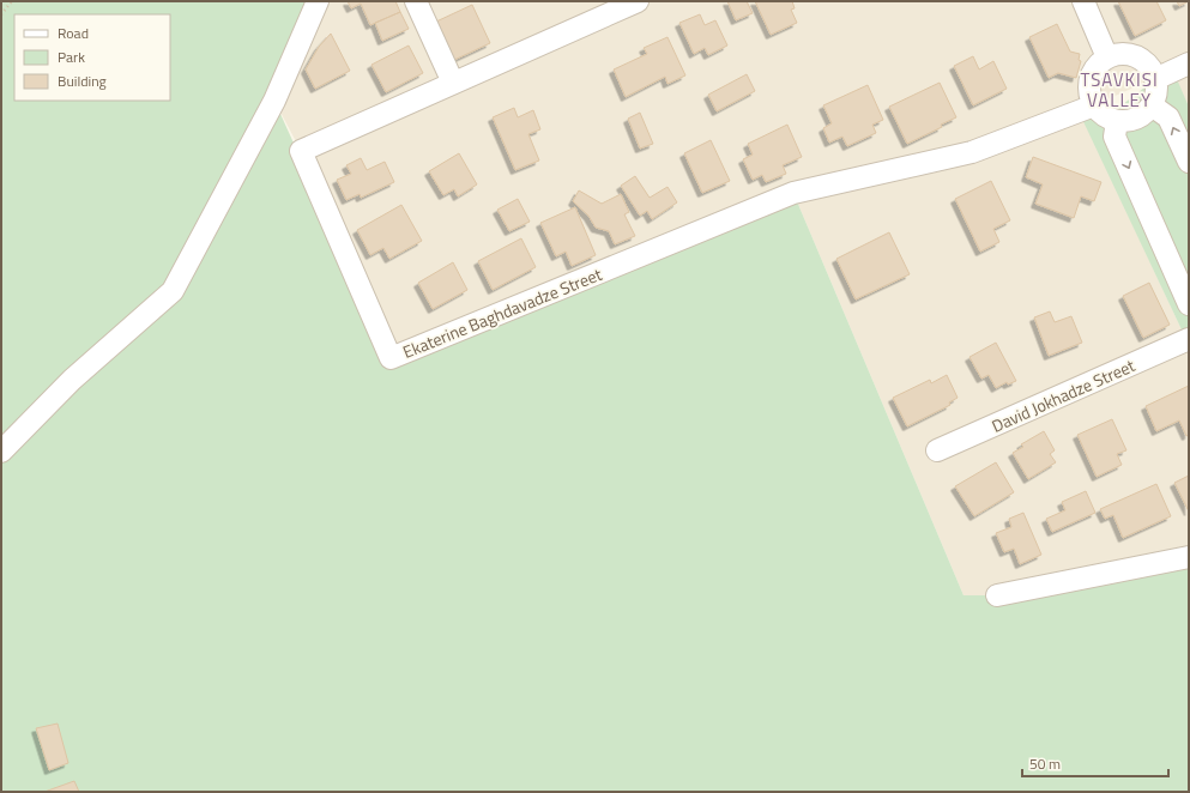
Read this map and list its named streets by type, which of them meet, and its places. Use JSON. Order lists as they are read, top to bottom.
{
  "streets": {
    "street": ["Ekaterine Baghdavadze Street", "David Jokhadze Street"]
  },
  "districts": ["TSAVKISI VALLEY"],
  "legend": ["Road", "Park", "Building"],
  "scale_bar": "50 m"
}
